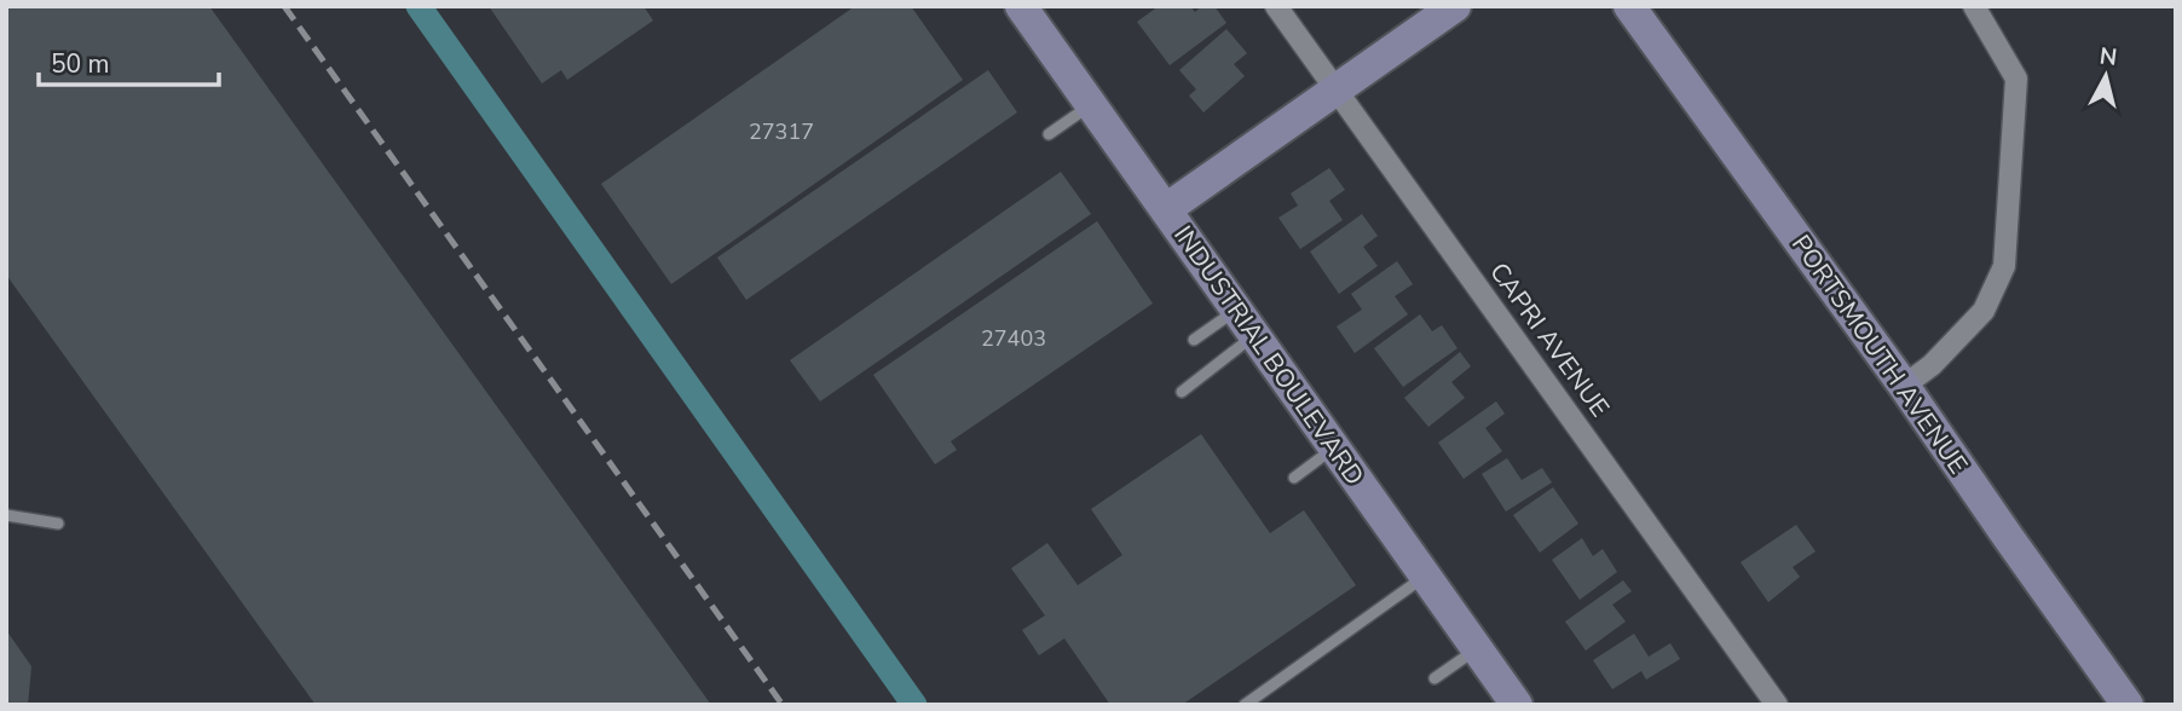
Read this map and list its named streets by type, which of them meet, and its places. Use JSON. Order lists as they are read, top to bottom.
{
  "streets": {
    "main road": ["PORTSMOUTH AVENUE", "INDUSTRIAL BOULEVARD"],
    "street": ["CAPRI AVENUE"]
  },
  "house_numbers": ["27317", "27403"],
  "scale_bar": "50 m",
  "north": "top"
}
